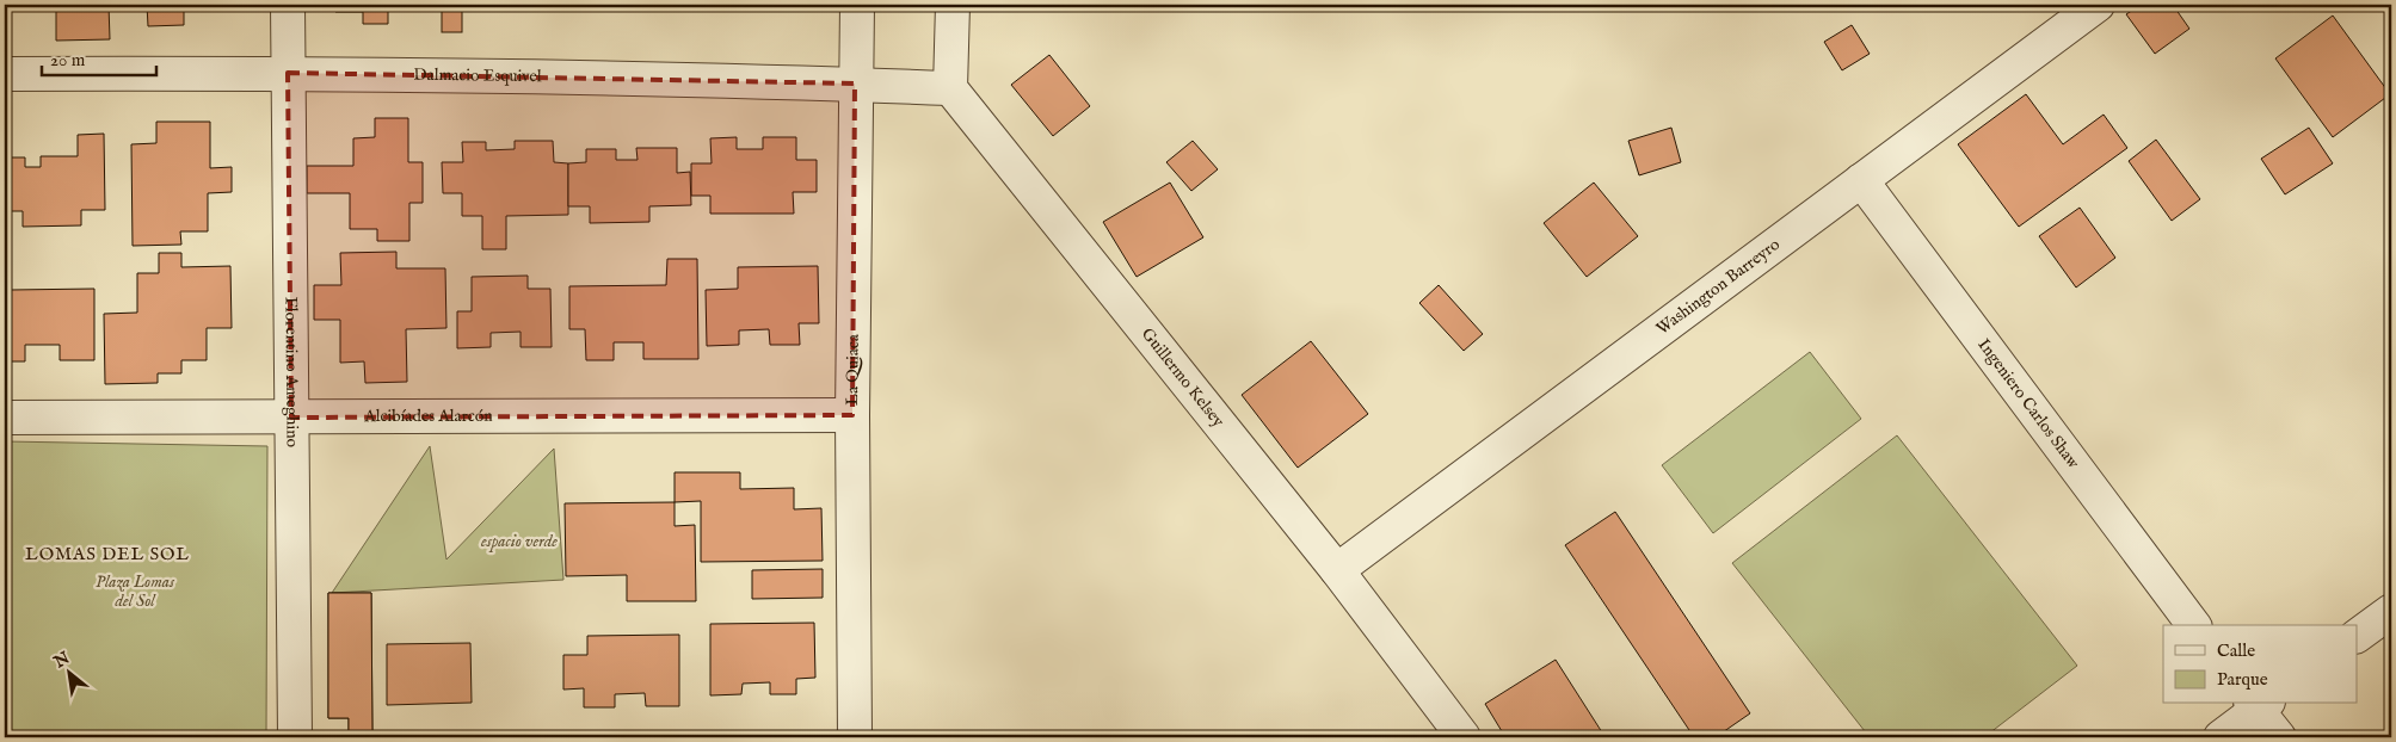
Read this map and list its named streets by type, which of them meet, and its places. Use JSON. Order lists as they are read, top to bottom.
{
  "streets": {
    "street": [
      "Dalmacio Esquivel",
      "Washington Barreyro",
      "Florentino Ameghino",
      "La Quiaca",
      "Guillermo Kelsey",
      "Ingeniero Carlos Shaw",
      "Alcibíades Alarcón"
    ]
  },
  "crossings": [
    ["Dalmacio Esquivel", "Florentino Ameghino"],
    ["Dalmacio Esquivel", "La Quiaca"],
    ["Dalmacio Esquivel", "Guillermo Kelsey"],
    ["Washington Barreyro", "Guillermo Kelsey"],
    ["Washington Barreyro", "Ingeniero Carlos Shaw"],
    ["Florentino Ameghino", "Alcibíades Alarcón"],
    ["La Quiaca", "Alcibíades Alarcón"]
  ],
  "districts": ["LOMAS DEL SOL"],
  "parks": ["espacio verde", "Plaza Lomas del Sol"],
  "legend": ["Calle", "Parque"],
  "scale_bar": "20 m",
  "north": "top left"
}
